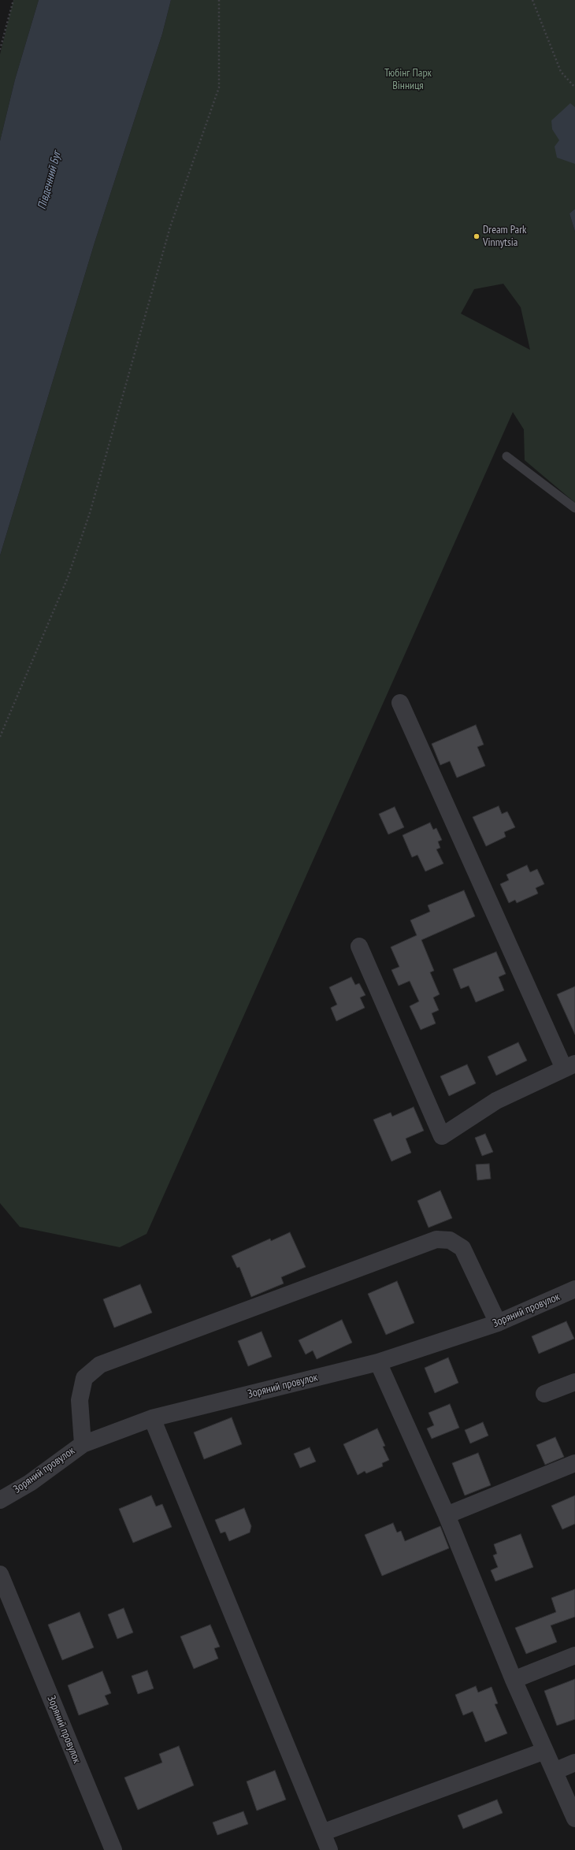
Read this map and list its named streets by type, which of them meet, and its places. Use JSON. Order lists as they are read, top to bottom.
{
  "streets": {
    "street": ["Зоряний провулок"]
  },
  "water": ["Південний Буг"],
  "parks": ["Тюбінг Парк Вінниця"],
  "places": ["Dream Park Vinnytsia"]
}
